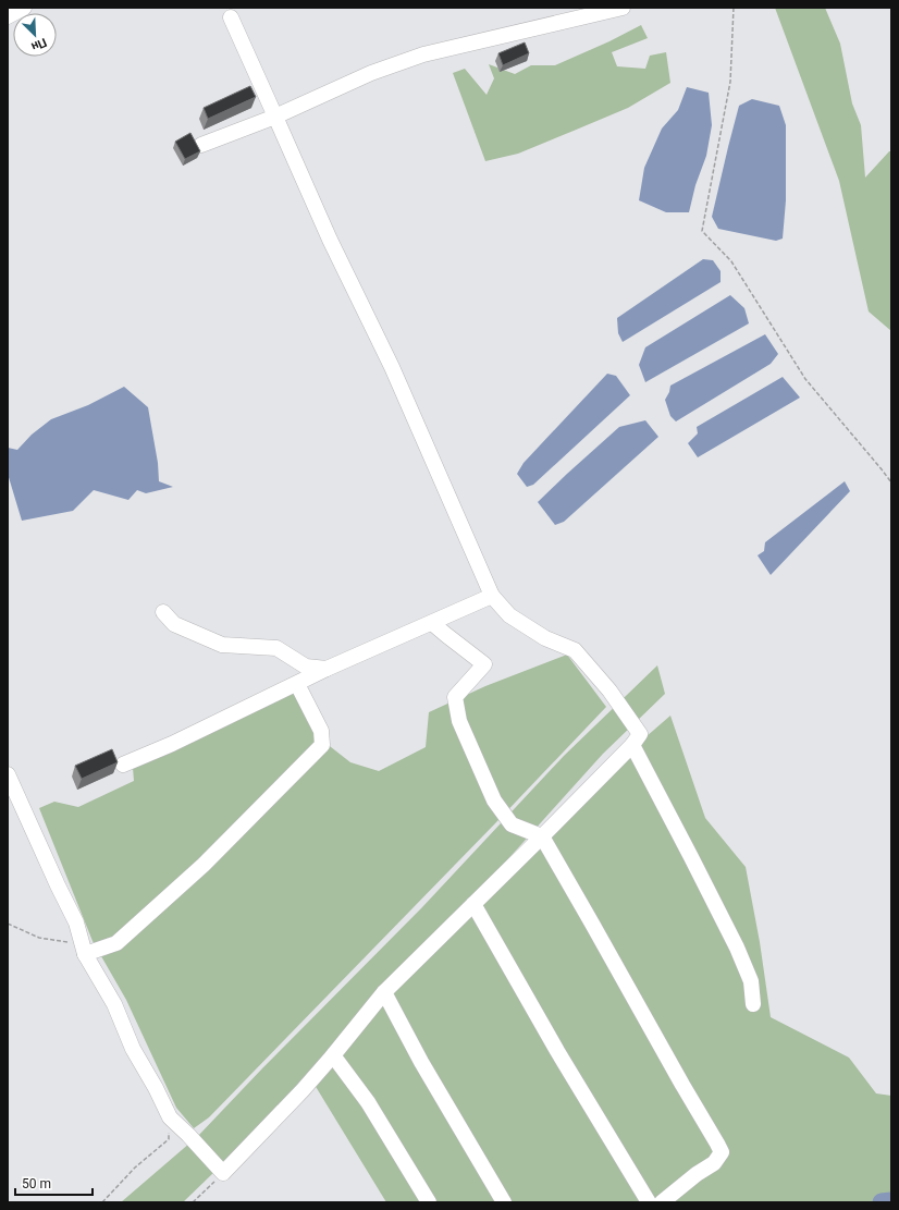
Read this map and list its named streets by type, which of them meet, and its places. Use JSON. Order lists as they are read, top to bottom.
{
  "scale_bar": "50 m",
  "north": "bottom right"
}
